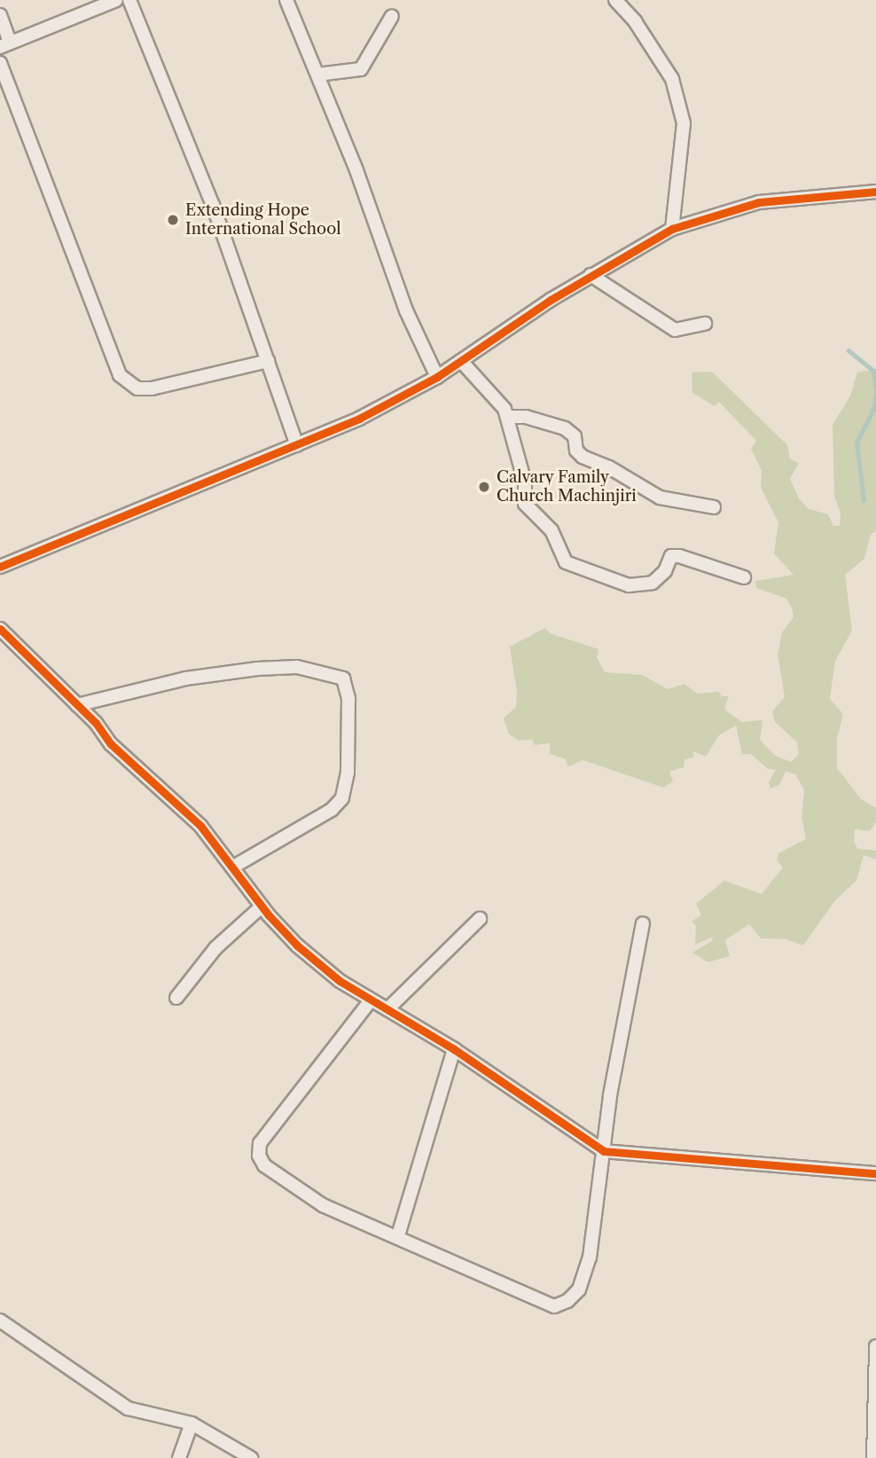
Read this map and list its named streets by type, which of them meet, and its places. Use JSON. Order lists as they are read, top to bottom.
{
  "places": ["Extending Hope International School", "Calvary Family Church Machinjiri"]
}
